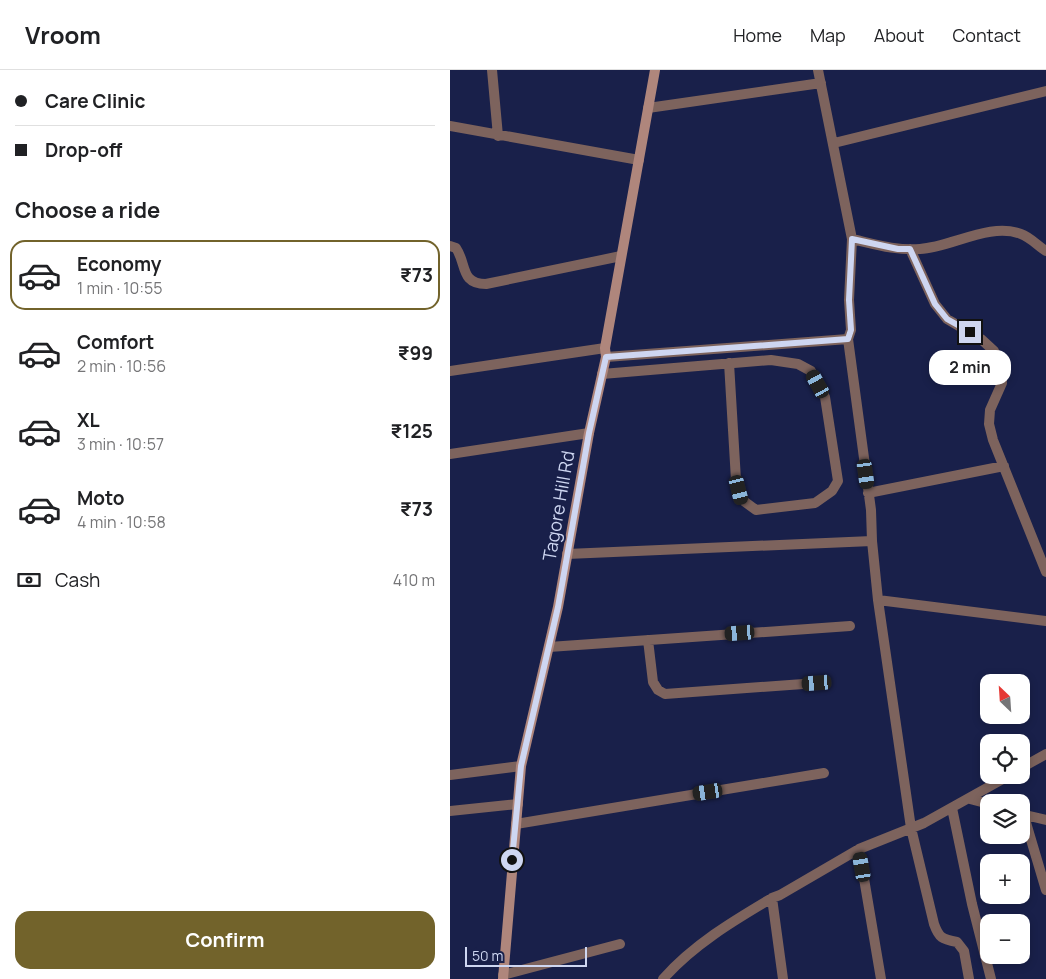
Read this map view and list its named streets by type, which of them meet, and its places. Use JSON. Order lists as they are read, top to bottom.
{
  "streets": {
    "main road": ["Tagore Hill Rd"]
  },
  "scale_bar": "50 m",
  "north": "top left",
  "page": {
    "header": "Vroom",
    "nav": [
      "Home",
      "Map",
      "About",
      "Contact"
    ],
    "banner": ["Care Clinic", "Drop-off"],
    "heading": "Choose a ride",
    "list": [
      {
        "name": "Economy",
        "note": "1 min · 10:55",
        "value": "₹73"
      },
      {
        "name": "Comfort",
        "note": "2 min · 10:56",
        "value": "₹99"
      },
      {
        "name": "XL",
        "note": "3 min · 10:57",
        "value": "₹125"
      },
      {
        "name": "Moto",
        "note": "4 min · 10:58",
        "value": "₹73"
      }
    ],
    "bubble": "2 min",
    "pay": ["Cash", "410 m"],
    "map_buttons": ["+", "−"],
    "buttons": "Confirm",
    "scale": "50 m"
  }
}
